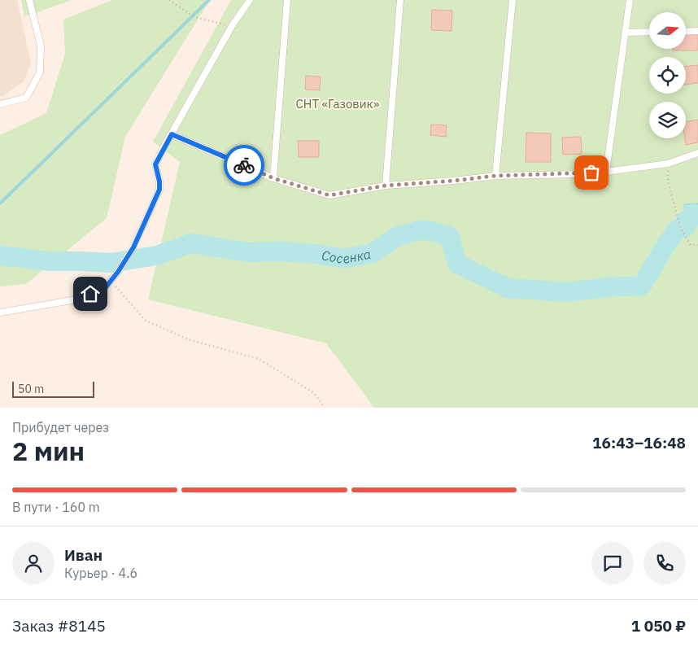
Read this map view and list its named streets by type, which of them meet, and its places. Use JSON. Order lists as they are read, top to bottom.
{
  "water": ["Сосенка"],
  "parks": ["СНТ «Газовик»"],
  "scale_bar": "50 m",
  "north": "right",
  "page": {
    "scale": "50 m",
    "heading": ["2 мин", "Прибудет через", "16:43–16:48"],
    "panel": [
      "Иван",
      "Курьер · 4.6",
      "Заказ #8145",
      "1 050 ₽"
    ],
    "bar": "В пути · 160 m"
  }
}
